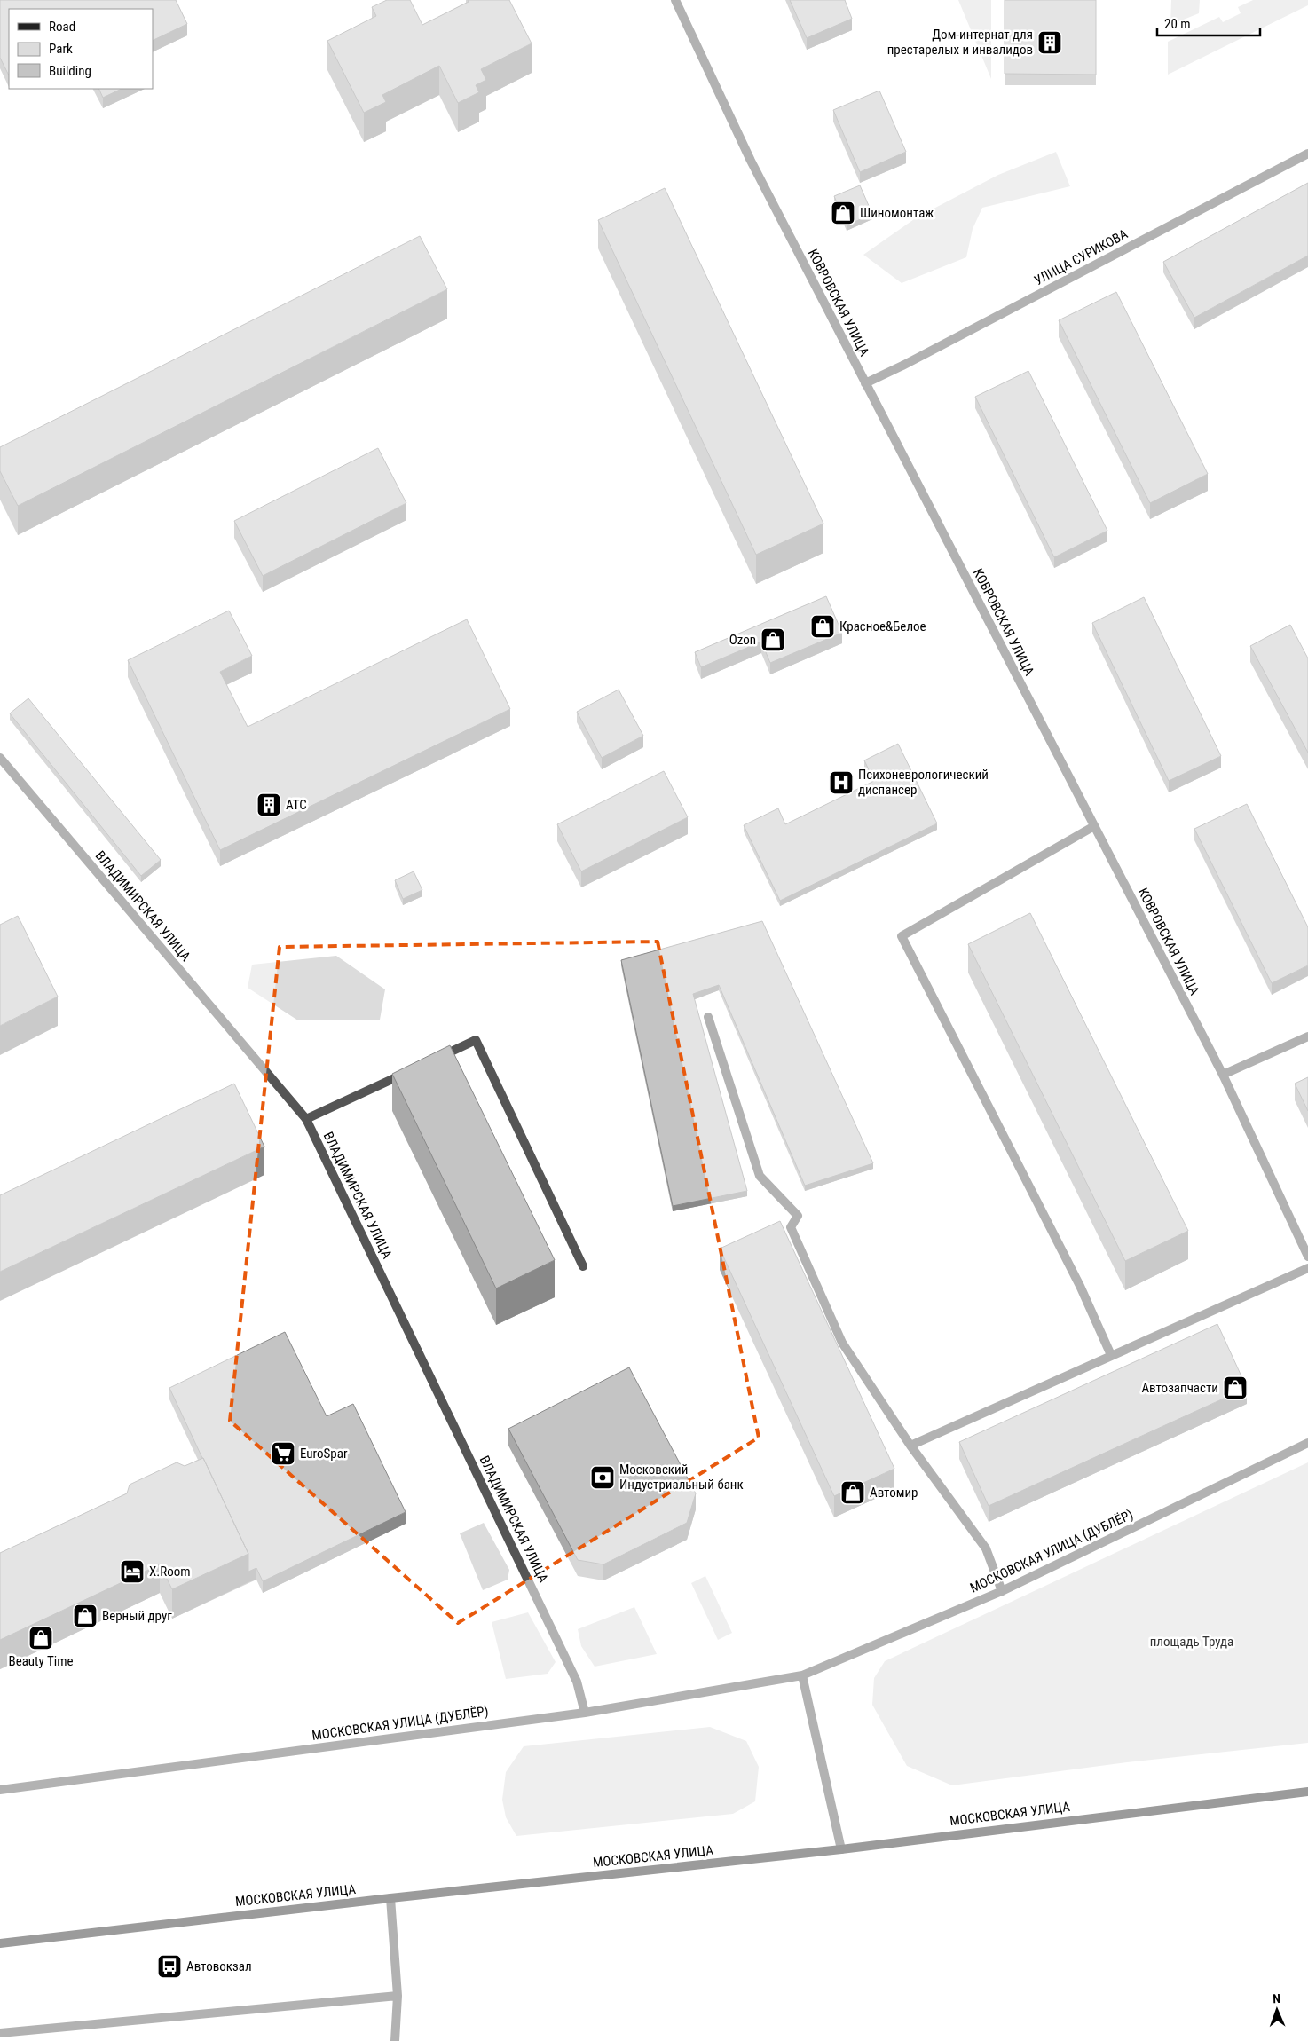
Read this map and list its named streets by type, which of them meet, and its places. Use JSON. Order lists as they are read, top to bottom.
{
  "streets": {
    "main road": ["МОСКОВСКАЯ УЛИЦА"],
    "street": [
      "УЛИЦА СУРИКОВА",
      "КОВРОВСКАЯ УЛИЦА",
      "ВЛАДИМИРСКАЯ УЛИЦА",
      "МОСКОВСКАЯ УЛИЦА (ДУБЛЁР)"
    ]
  },
  "crossings": [
    ["УЛИЦА СУРИКОВА", "КОВРОВСКАЯ УЛИЦА"],
    ["ВЛАДИМИРСКАЯ УЛИЦА", "МОСКОВСКАЯ УЛИЦА (ДУБЛЁР)"]
  ],
  "parks": ["площадь Труда"],
  "places": {
    "building": ["Дом-интернат для престарелых и инвалидов", "АТС"],
    "shop": [
      "Шиномонтаж",
      "Красное&Белое",
      "Ozon",
      "Автозапчасти",
      "Автомир",
      "Верный друг",
      "Beauty Time"
    ],
    "hospital": ["Психоневрологический диспансер"],
    "supermarket": ["EuroSpar"],
    "bank": ["Московский Индустриальный банк"],
    "hotel": ["Х.Room"],
    "bus stop": ["Автовокзал"]
  },
  "legend": ["Road", "Park", "Building"],
  "scale_bar": "20 m",
  "north": "top"
}
